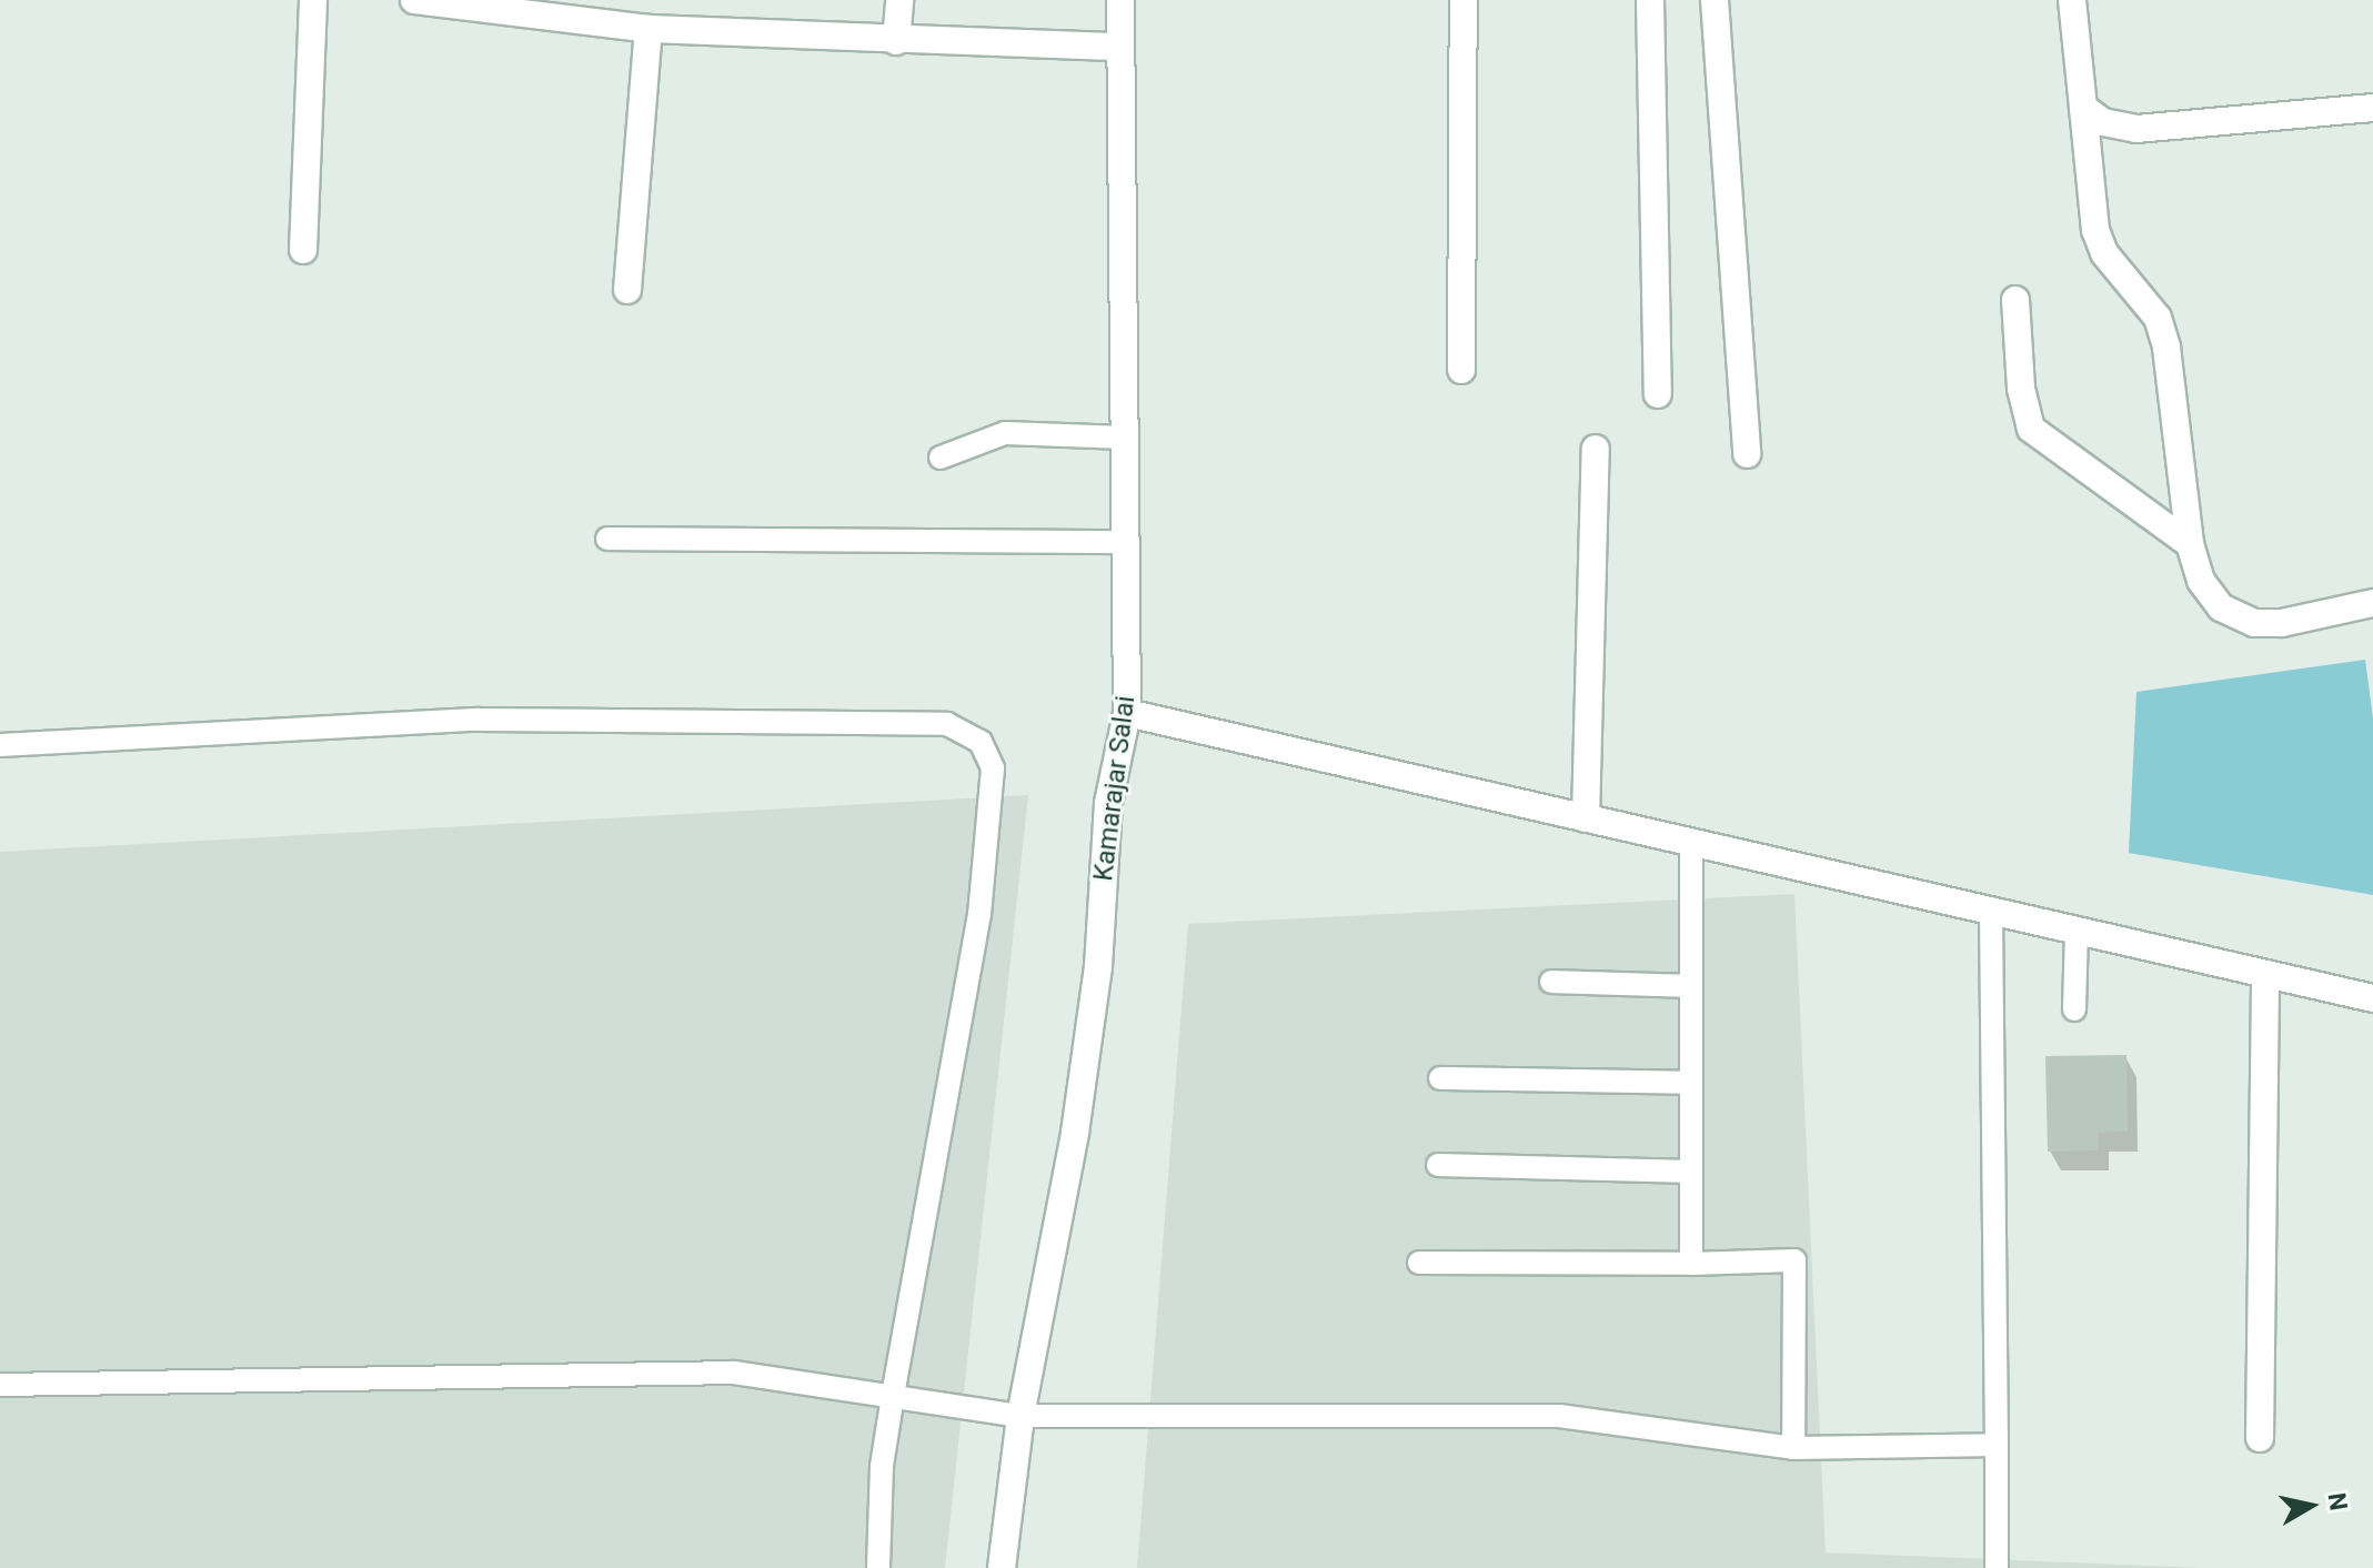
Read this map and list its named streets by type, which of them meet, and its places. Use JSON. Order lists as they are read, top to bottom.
{
  "streets": {
    "street": ["Kamarajar Salai"]
  },
  "north": "right"
}
